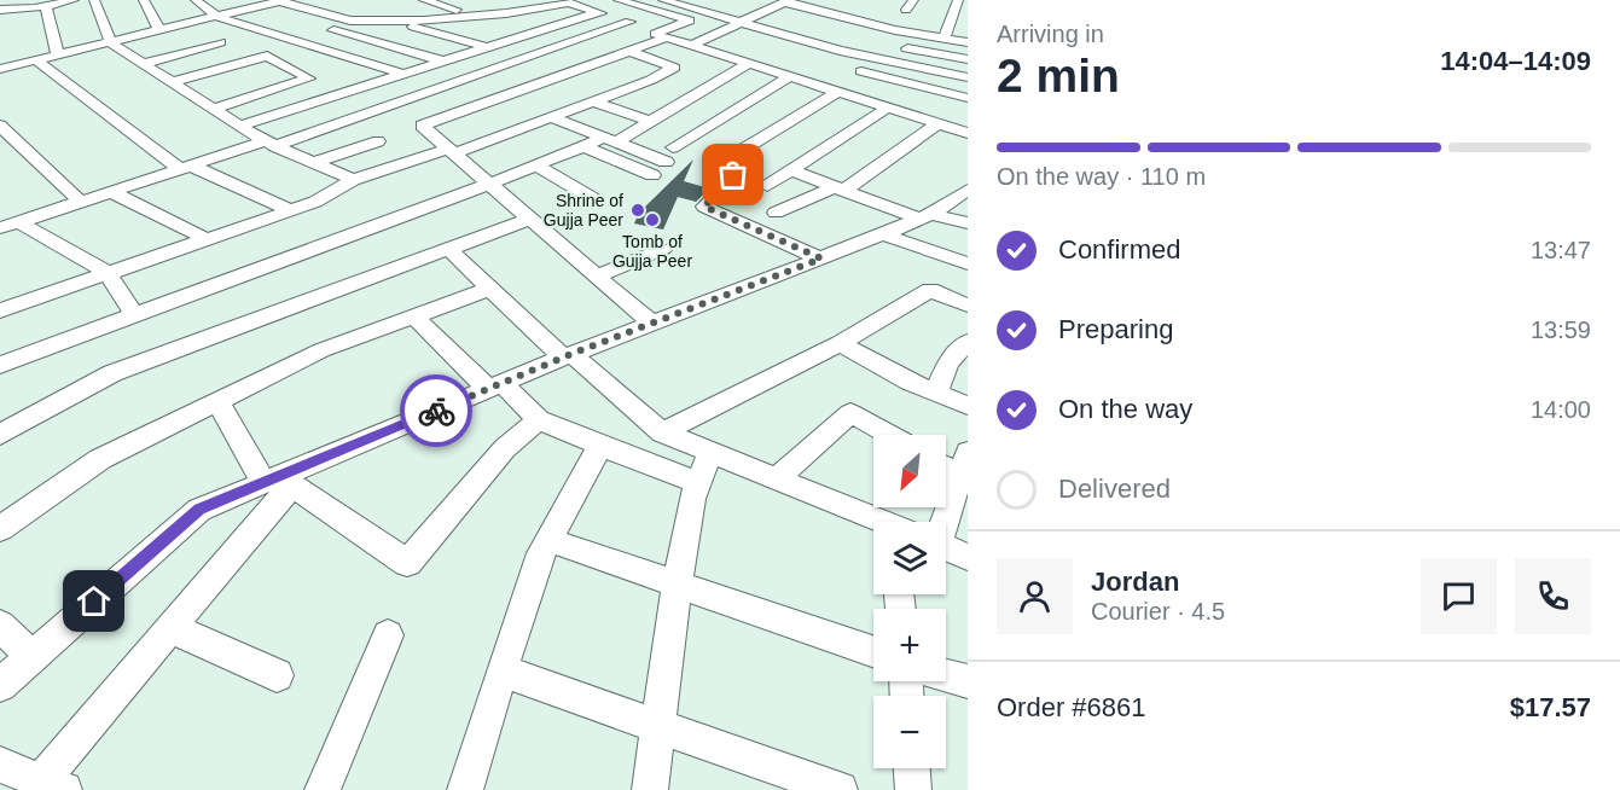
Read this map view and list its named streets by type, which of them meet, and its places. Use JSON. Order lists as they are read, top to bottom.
{
  "places": ["Shrine of Gujja Peer", "Tomb of Gujja Peer"],
  "north": "bottom left",
  "page": {
    "heading": ["2 min", "Arriving in", "14:04–14:09"],
    "panel": [
      "Jordan",
      "Courier · 4.5",
      "Order #6861",
      "$17.57"
    ],
    "bar": "On the way · 110 m",
    "list": [
      ["Confirmed", "13:47"],
      ["Preparing", "13:59"],
      ["On the way", "14:00"],
      "Delivered"
    ],
    "map_buttons": ["+", "−"]
  }
}
